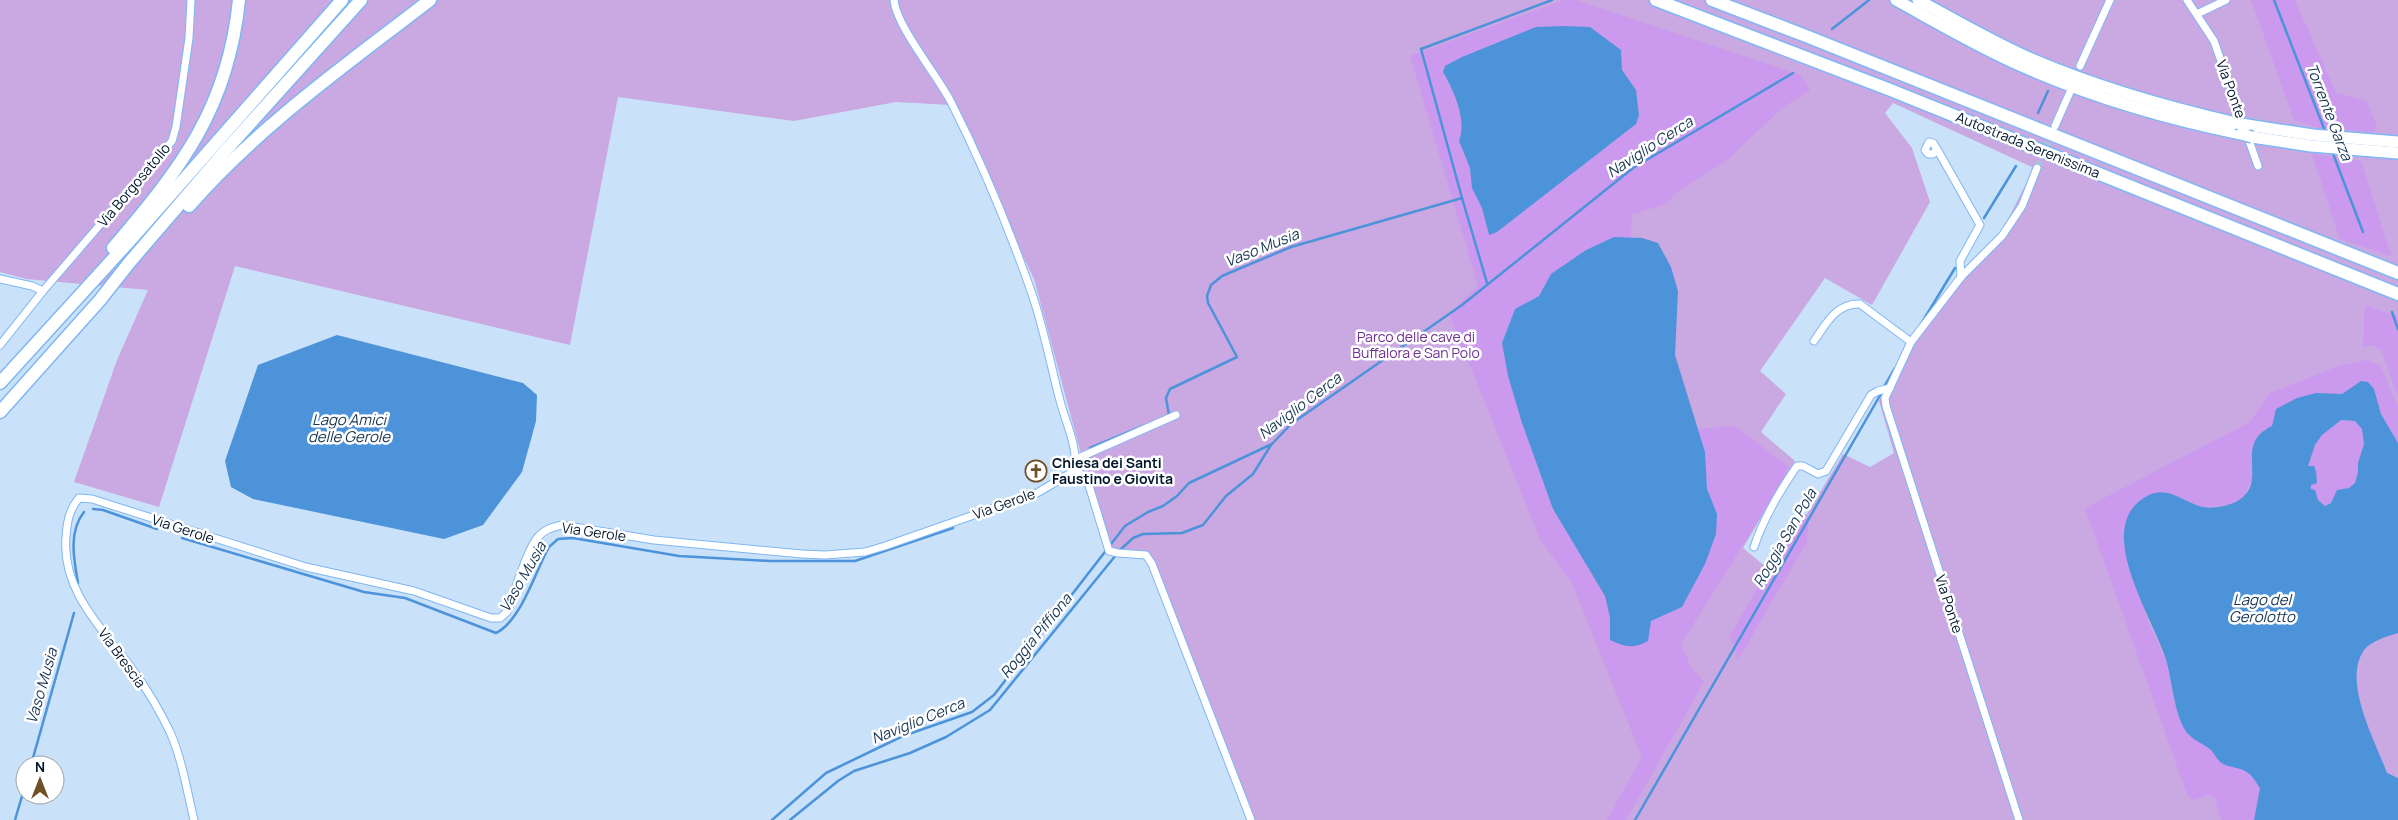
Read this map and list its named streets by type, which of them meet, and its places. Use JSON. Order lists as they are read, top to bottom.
{
  "streets": {
    "highway": ["Autostrada Serenissima"],
    "street": [
      "Via Ponte",
      "Via Borgosatollo",
      "Via Gerole",
      "Via Brescia"
    ]
  },
  "crossings": [
    ["Via Gerole", "Via Brescia"]
  ],
  "water": [
    "Torrente Garza",
    "Naviglio Cerca",
    "Vaso Musia",
    "Lago Amici delle Gerole",
    "Roggia San Pola",
    "Lago del Gerolotto",
    "Roggia Piffiona"
  ],
  "parks": ["Parco delle cave di Buffalora e San Polo"],
  "places": {
    "church": ["Chiesa dei Santi Faustino e Giovita"]
  },
  "north": "top"
}
